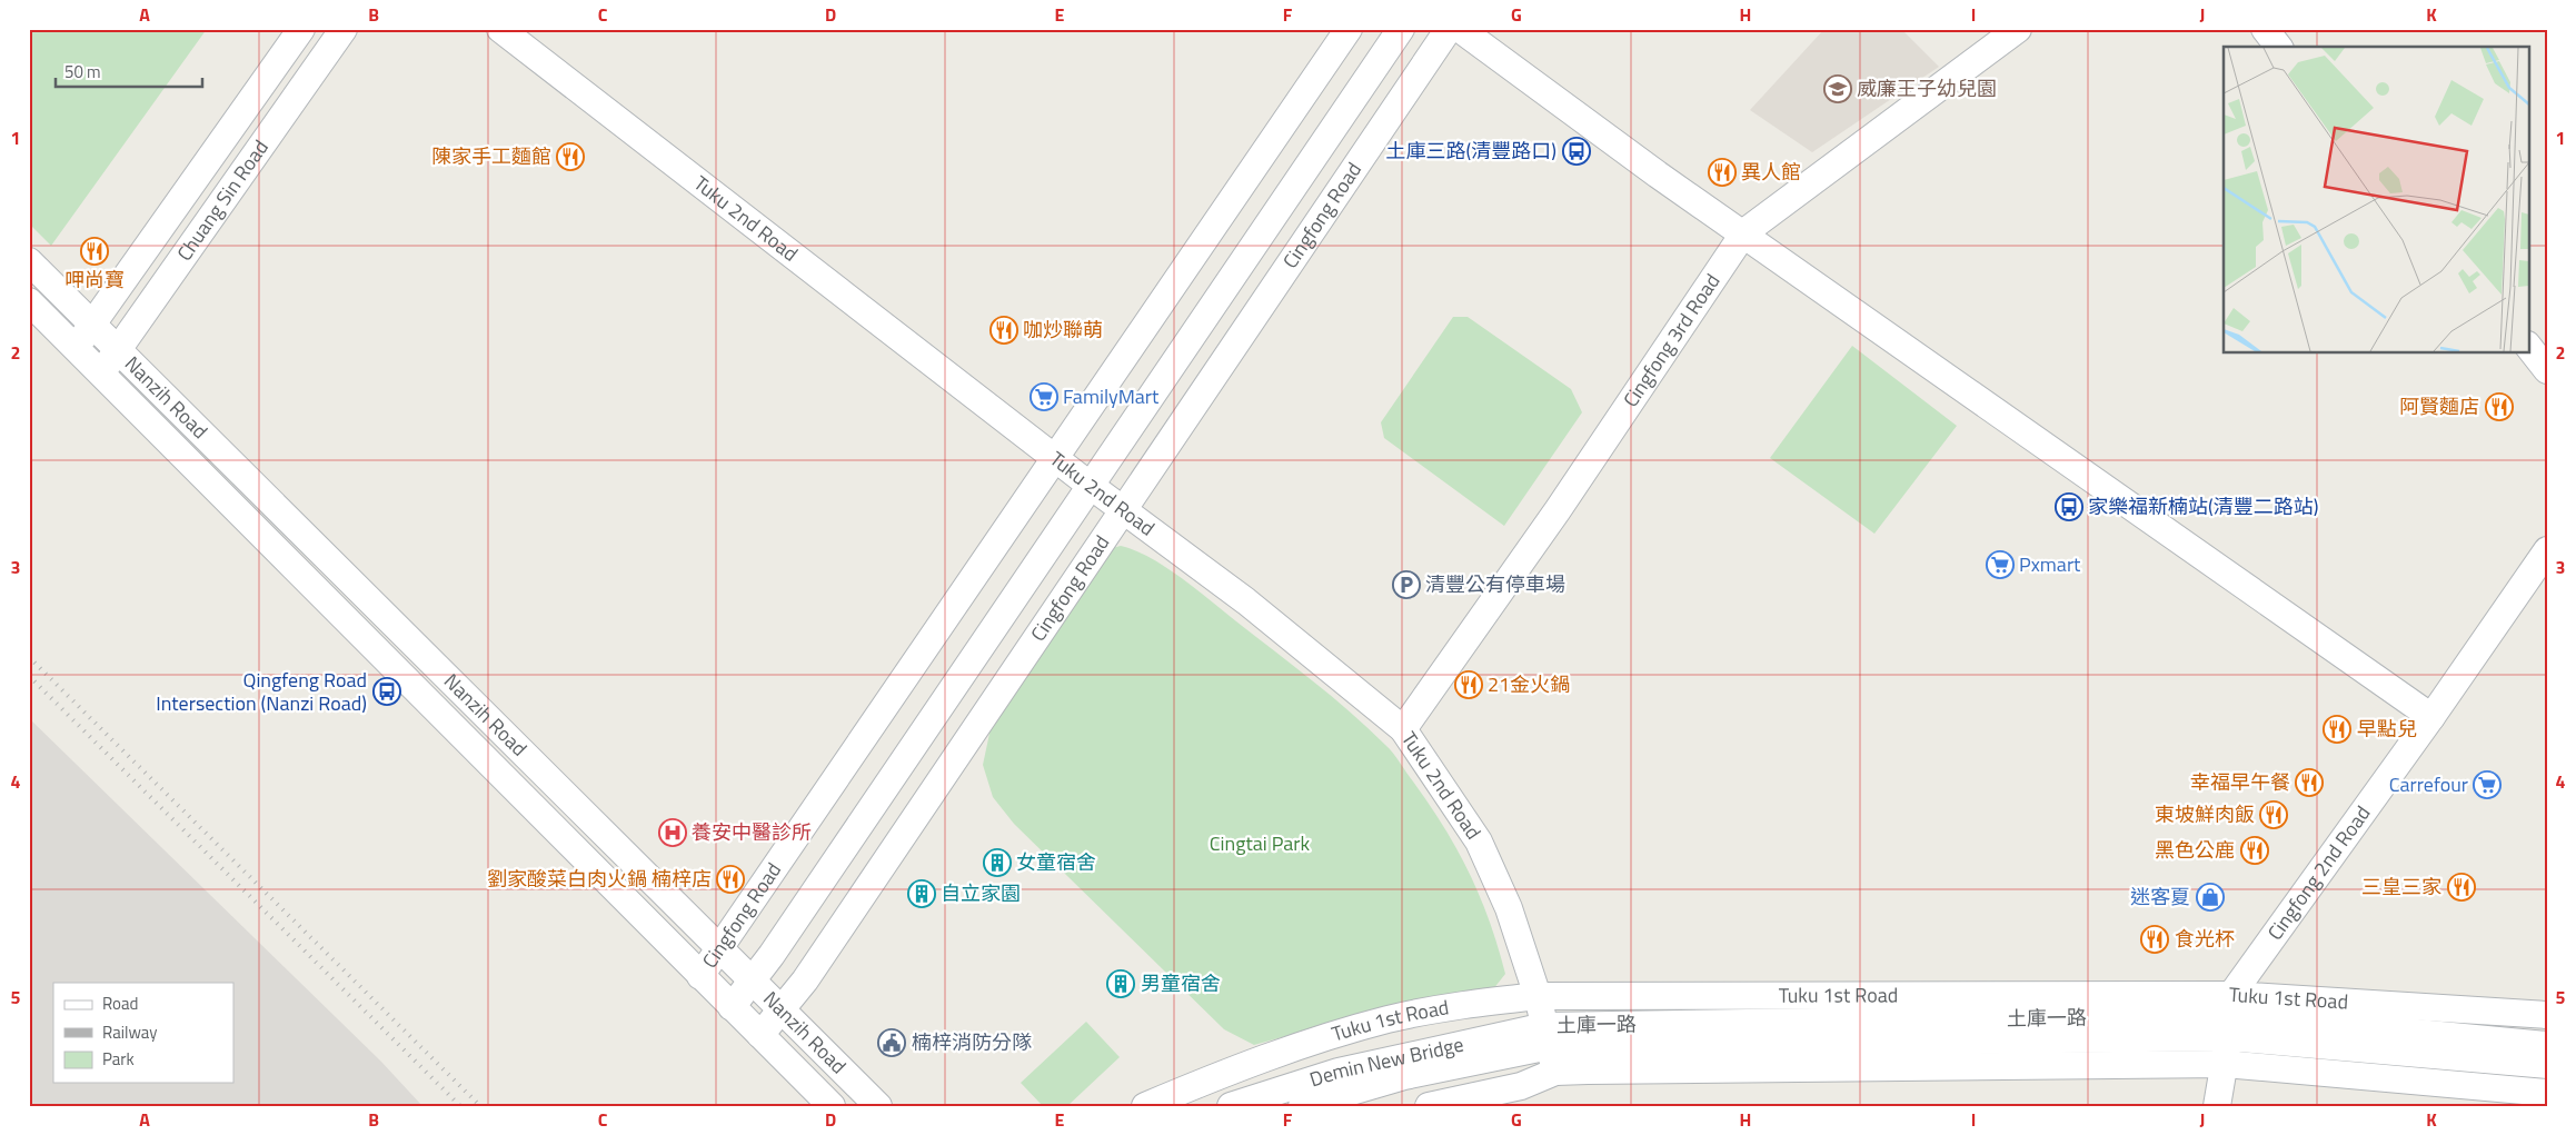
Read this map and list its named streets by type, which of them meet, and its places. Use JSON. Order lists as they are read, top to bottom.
{
  "streets": {
    "street": [
      "Chuang Sin Road",
      "Cingfong Road",
      "Tuku 2nd Road",
      "Cingfong 3rd Road",
      "Nanzih Road",
      "Cingfong 2nd Road",
      "Tuku 1st Road",
      "土庫一路",
      "Demin New Bridge"
    ]
  },
  "crossings": [
    ["Chuang Sin Road", "Nanzih Road"],
    ["Cingfong Road", "Tuku 2nd Road"],
    ["Cingfong Road", "Nanzih Road"],
    ["Tuku 2nd Road", "Cingfong 3rd Road"],
    ["Tuku 2nd Road", "Tuku 1st Road"],
    ["Tuku 2nd Road", "土庫一路"],
    ["Tuku 2nd Road", "Demin New Bridge"],
    ["Cingfong 2nd Road", "Tuku 1st Road"],
    ["Cingfong 2nd Road", "土庫一路"],
    ["Tuku 1st Road", "土庫一路"],
    ["土庫一路", "Demin New Bridge"]
  ],
  "parks": ["Cingtai Park"],
  "places": {
    "school or university": ["威廉王子幼兒園"],
    "bus stop": ["土庫三路(清豐路口)", "家樂福新楠站(清豐二路站)", "Qingfeng Road Intersection (Nanzi Road)"],
    "restaurant": [
      "陳家手工麵館",
      "異人館",
      "呷尚寶",
      "咖炒聯萌",
      "阿賢麵店",
      "21金火鍋",
      "早點兒",
      "幸福早午餐",
      "東坡鮮肉飯",
      "黑色公鹿",
      "劉家酸菜白肉火鍋 楠梓店",
      "三皇三家",
      "食光杯"
    ],
    "supermarket": ["FamilyMart", "Pxmart", "Carrefour"],
    "parking": ["清豐公有停車場"],
    "hospital": ["養安中醫診所"],
    "building": ["女童宿舍", "自立家園", "男童宿舍"],
    "shop": ["迷客夏"],
    "public building": ["楠梓消防分隊"]
  },
  "legend": ["Road", "Railway", "Park"],
  "scale_bar": "50 m",
  "grid": {
    "columns": [
      "A",
      "B",
      "C",
      "D",
      "E",
      "F",
      "G",
      "H",
      "I",
      "J",
      "K"
    ],
    "rows": [
      "1",
      "2",
      "3",
      "4",
      "5"
    ]
  }
}
